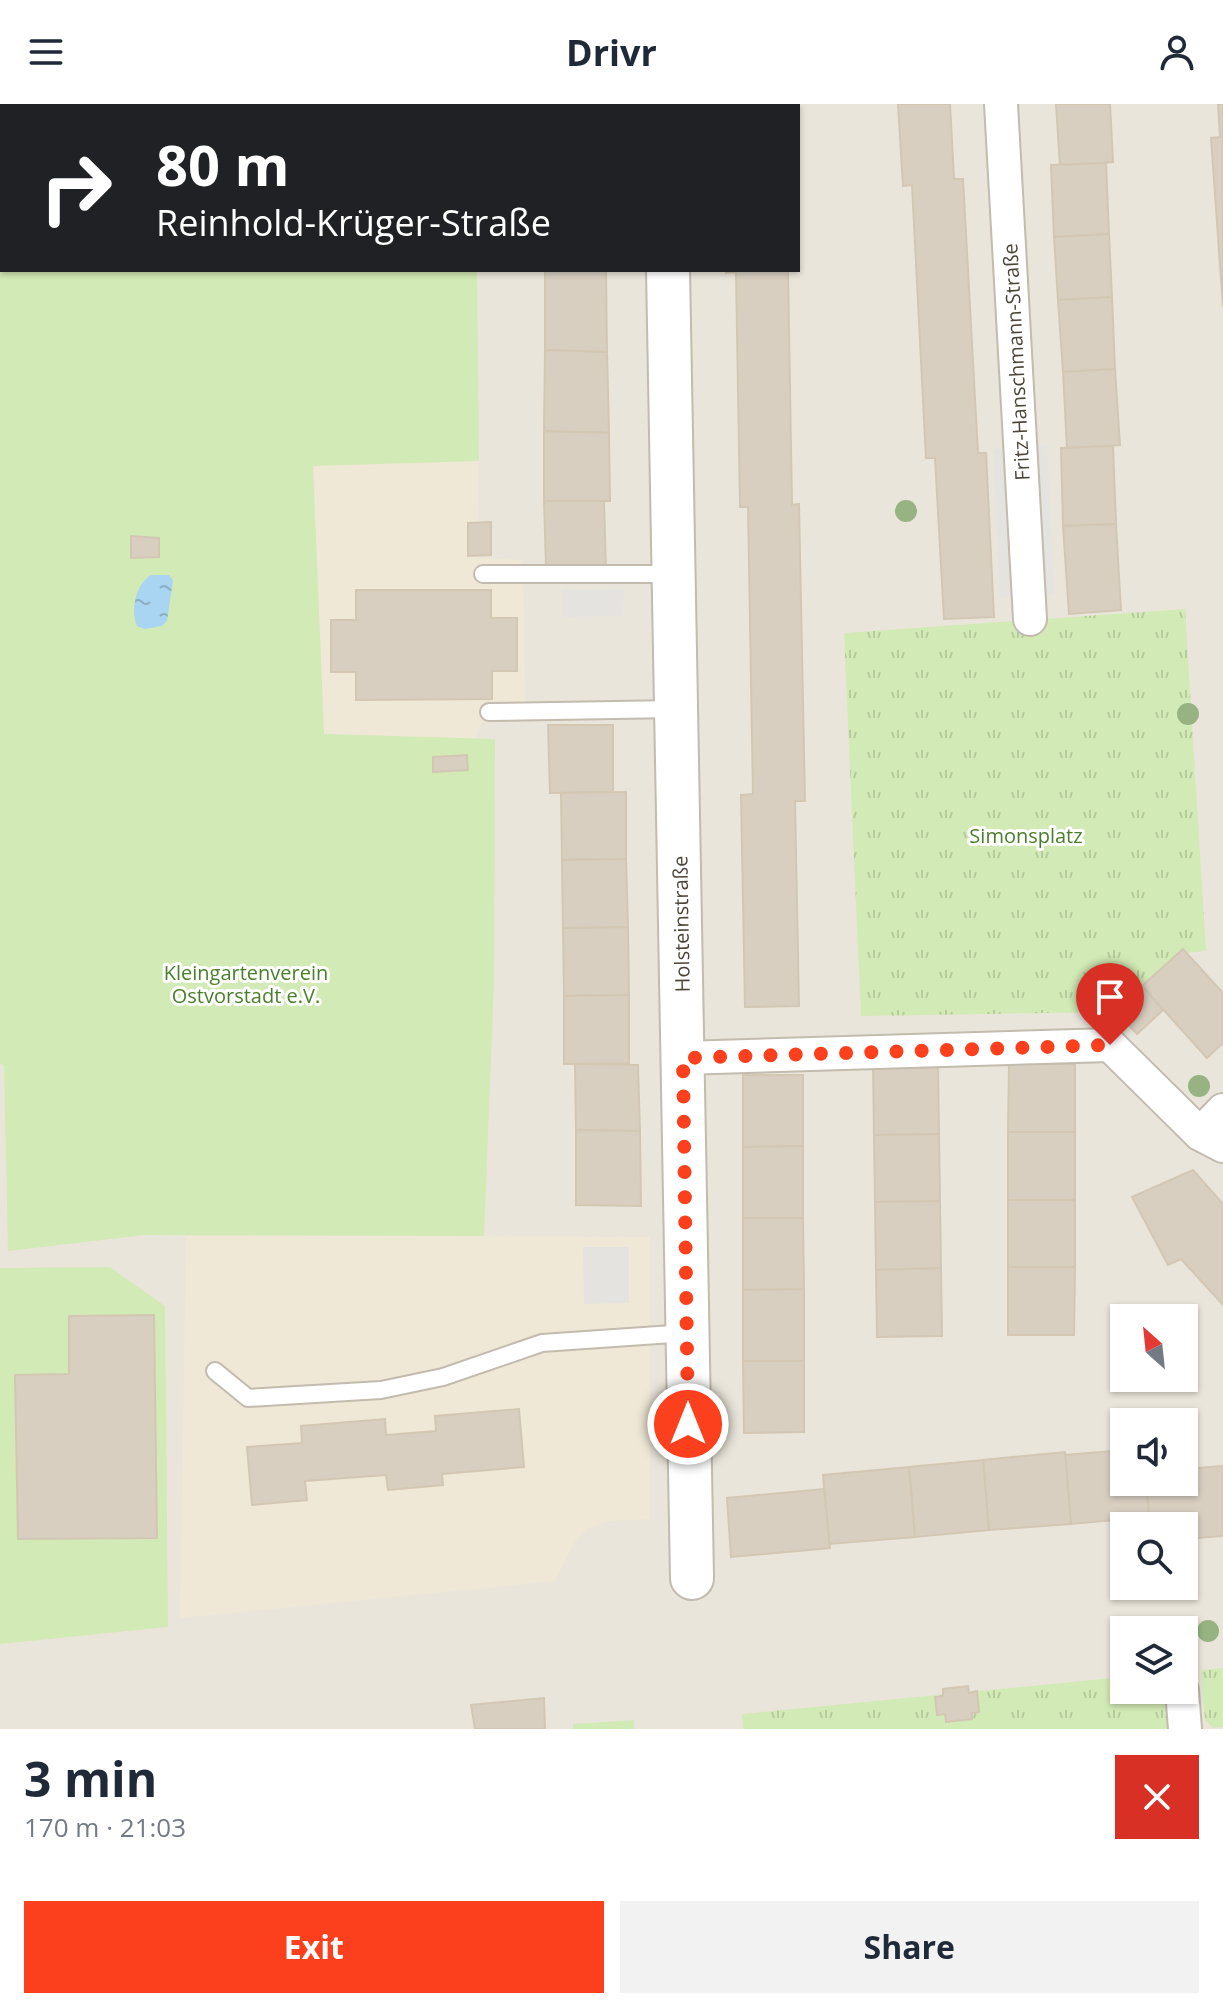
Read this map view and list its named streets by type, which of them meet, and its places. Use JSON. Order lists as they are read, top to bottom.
{
  "streets": {
    "street": ["Fritz-Hanschmann-Straße", "Holsteinstraße"]
  },
  "parks": ["Simonsplatz", "Kleingartenverein Ostvorstadt e.V."],
  "north": "top left",
  "page": {
    "header": "Drivr",
    "turn": ["80 m", "Reinhold-Krüger-Straße"],
    "heading": ["3 min", "170 m · 21:03"],
    "buttons": ["Exit", "Share"]
  }
}
